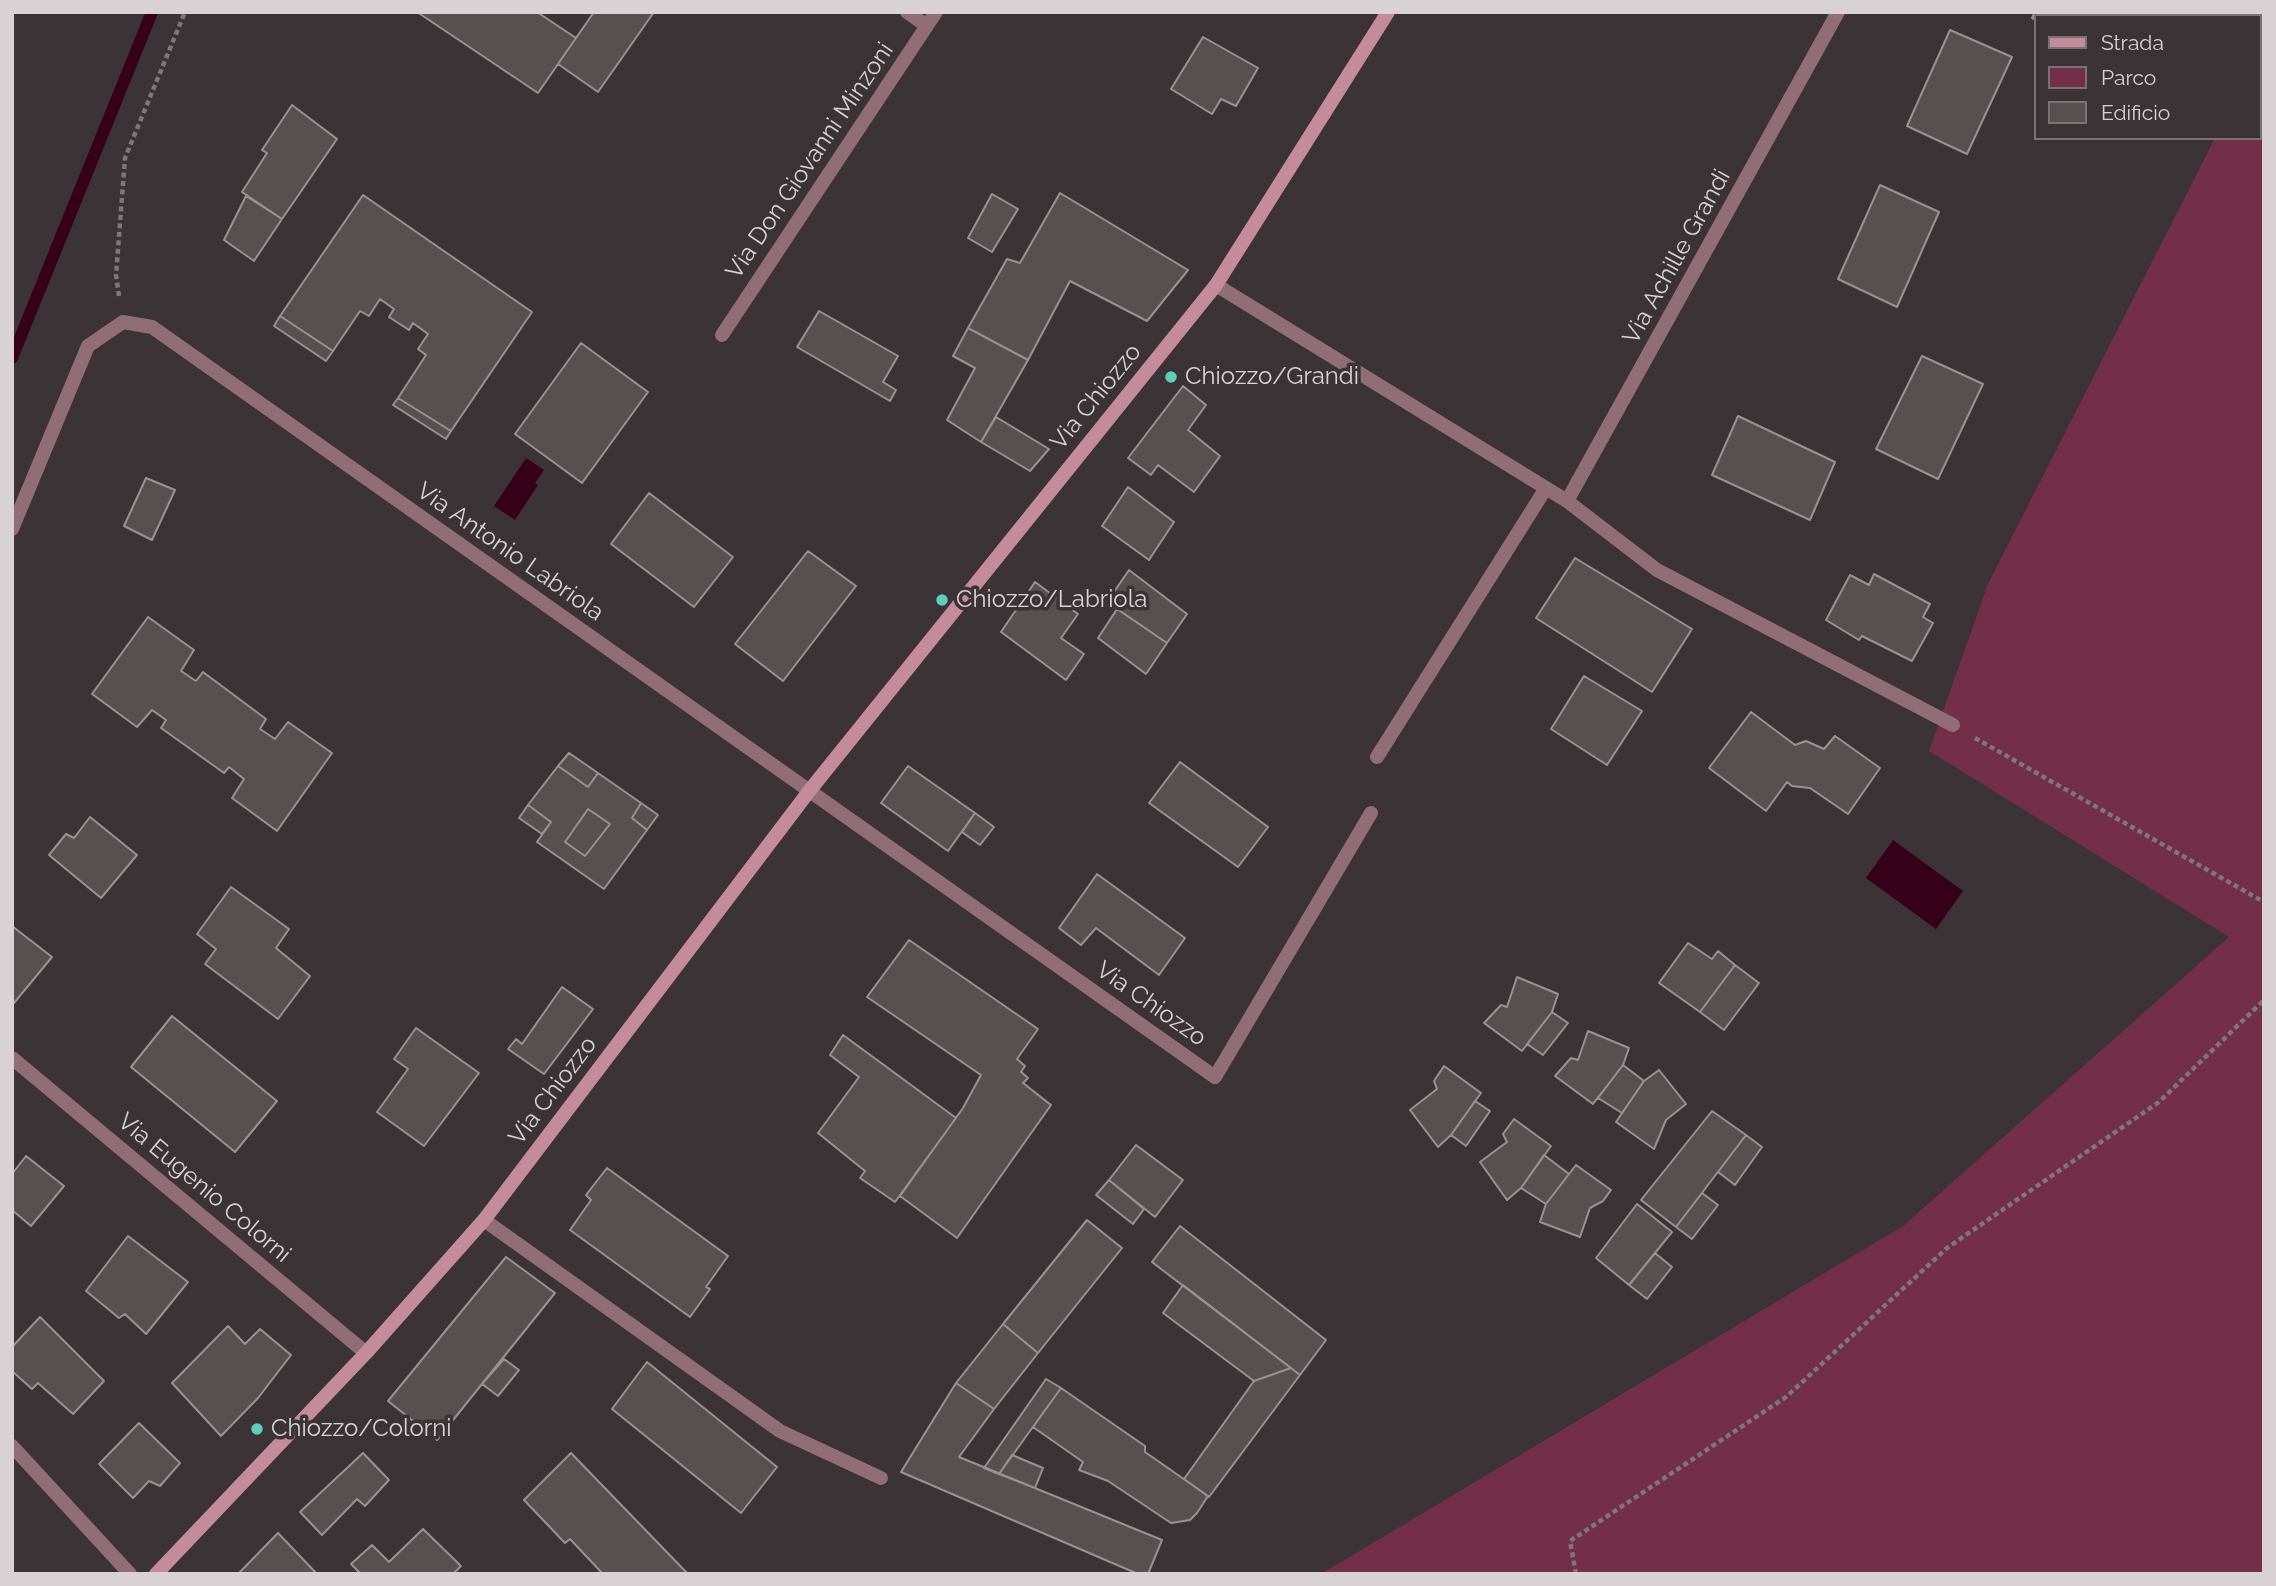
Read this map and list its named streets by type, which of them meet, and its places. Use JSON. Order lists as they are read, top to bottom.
{
  "streets": {
    "street": [
      "Via Don Giovanni Minzoni",
      "Via Achille Grandi",
      "Via Chiozzo",
      "Via Antonio Labriola",
      "Via Eugenio Colorni"
    ]
  },
  "crossings": [
    ["Via Chiozzo", "Via Antonio Labriola"],
    ["Via Chiozzo", "Via Eugenio Colorni"]
  ],
  "places": ["Chiozzo/Grandi", "Chiozzo/Labriola", "Chiozzo/Colorni"],
  "legend": ["Strada", "Parco", "Edificio"]
}
